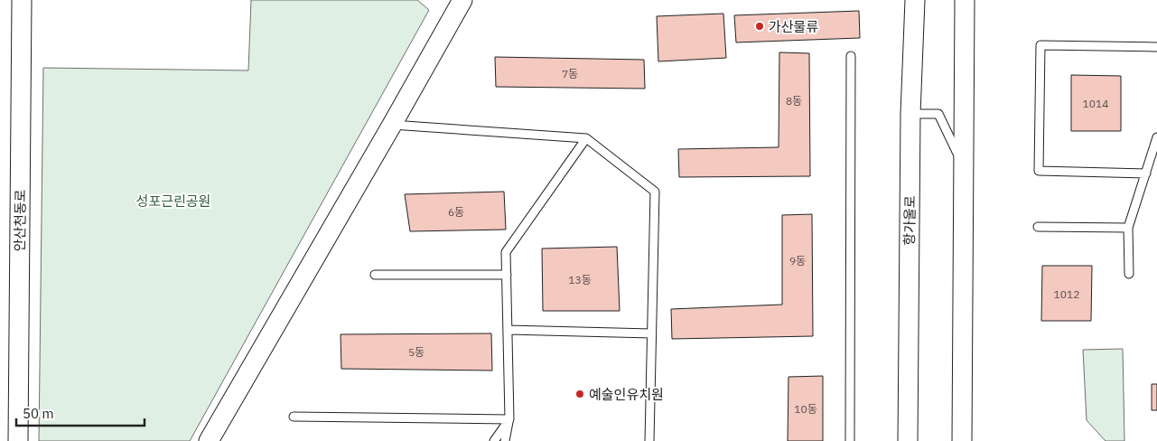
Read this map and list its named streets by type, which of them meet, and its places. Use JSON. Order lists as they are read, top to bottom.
{
  "streets": {
    "street": ["안산천동로", "항가울로"]
  },
  "parks": ["성포근린공원"],
  "places": ["가산물류", "예술인유치원"],
  "house_numbers": [
    "7동",
    "8동",
    "1014",
    "6동",
    "9동",
    "13동",
    "1012",
    "5동",
    "10동"
  ],
  "scale_bar": "50 m"
}
